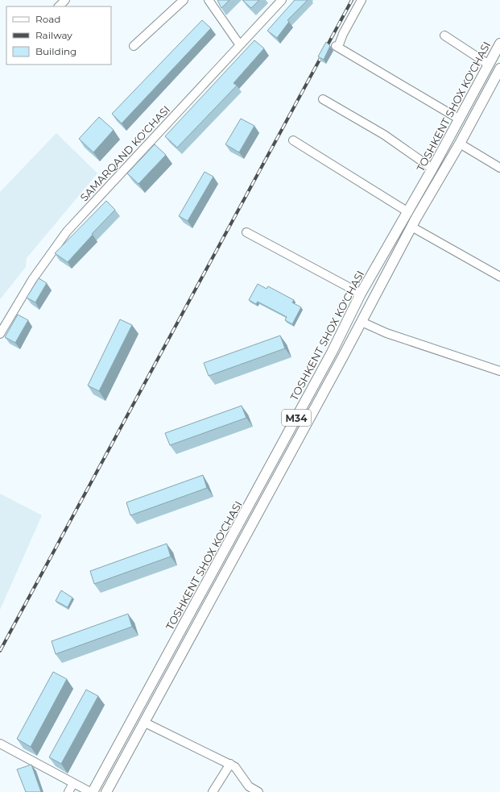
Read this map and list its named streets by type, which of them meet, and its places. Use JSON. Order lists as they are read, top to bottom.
{
  "streets": {
    "main road": ["TOSHKENT SHOX KO'CHASI", "M34"],
    "street": ["SAMARQAND KO'CHASI"]
  },
  "legend": ["Road", "Railway", "Building"]
}
